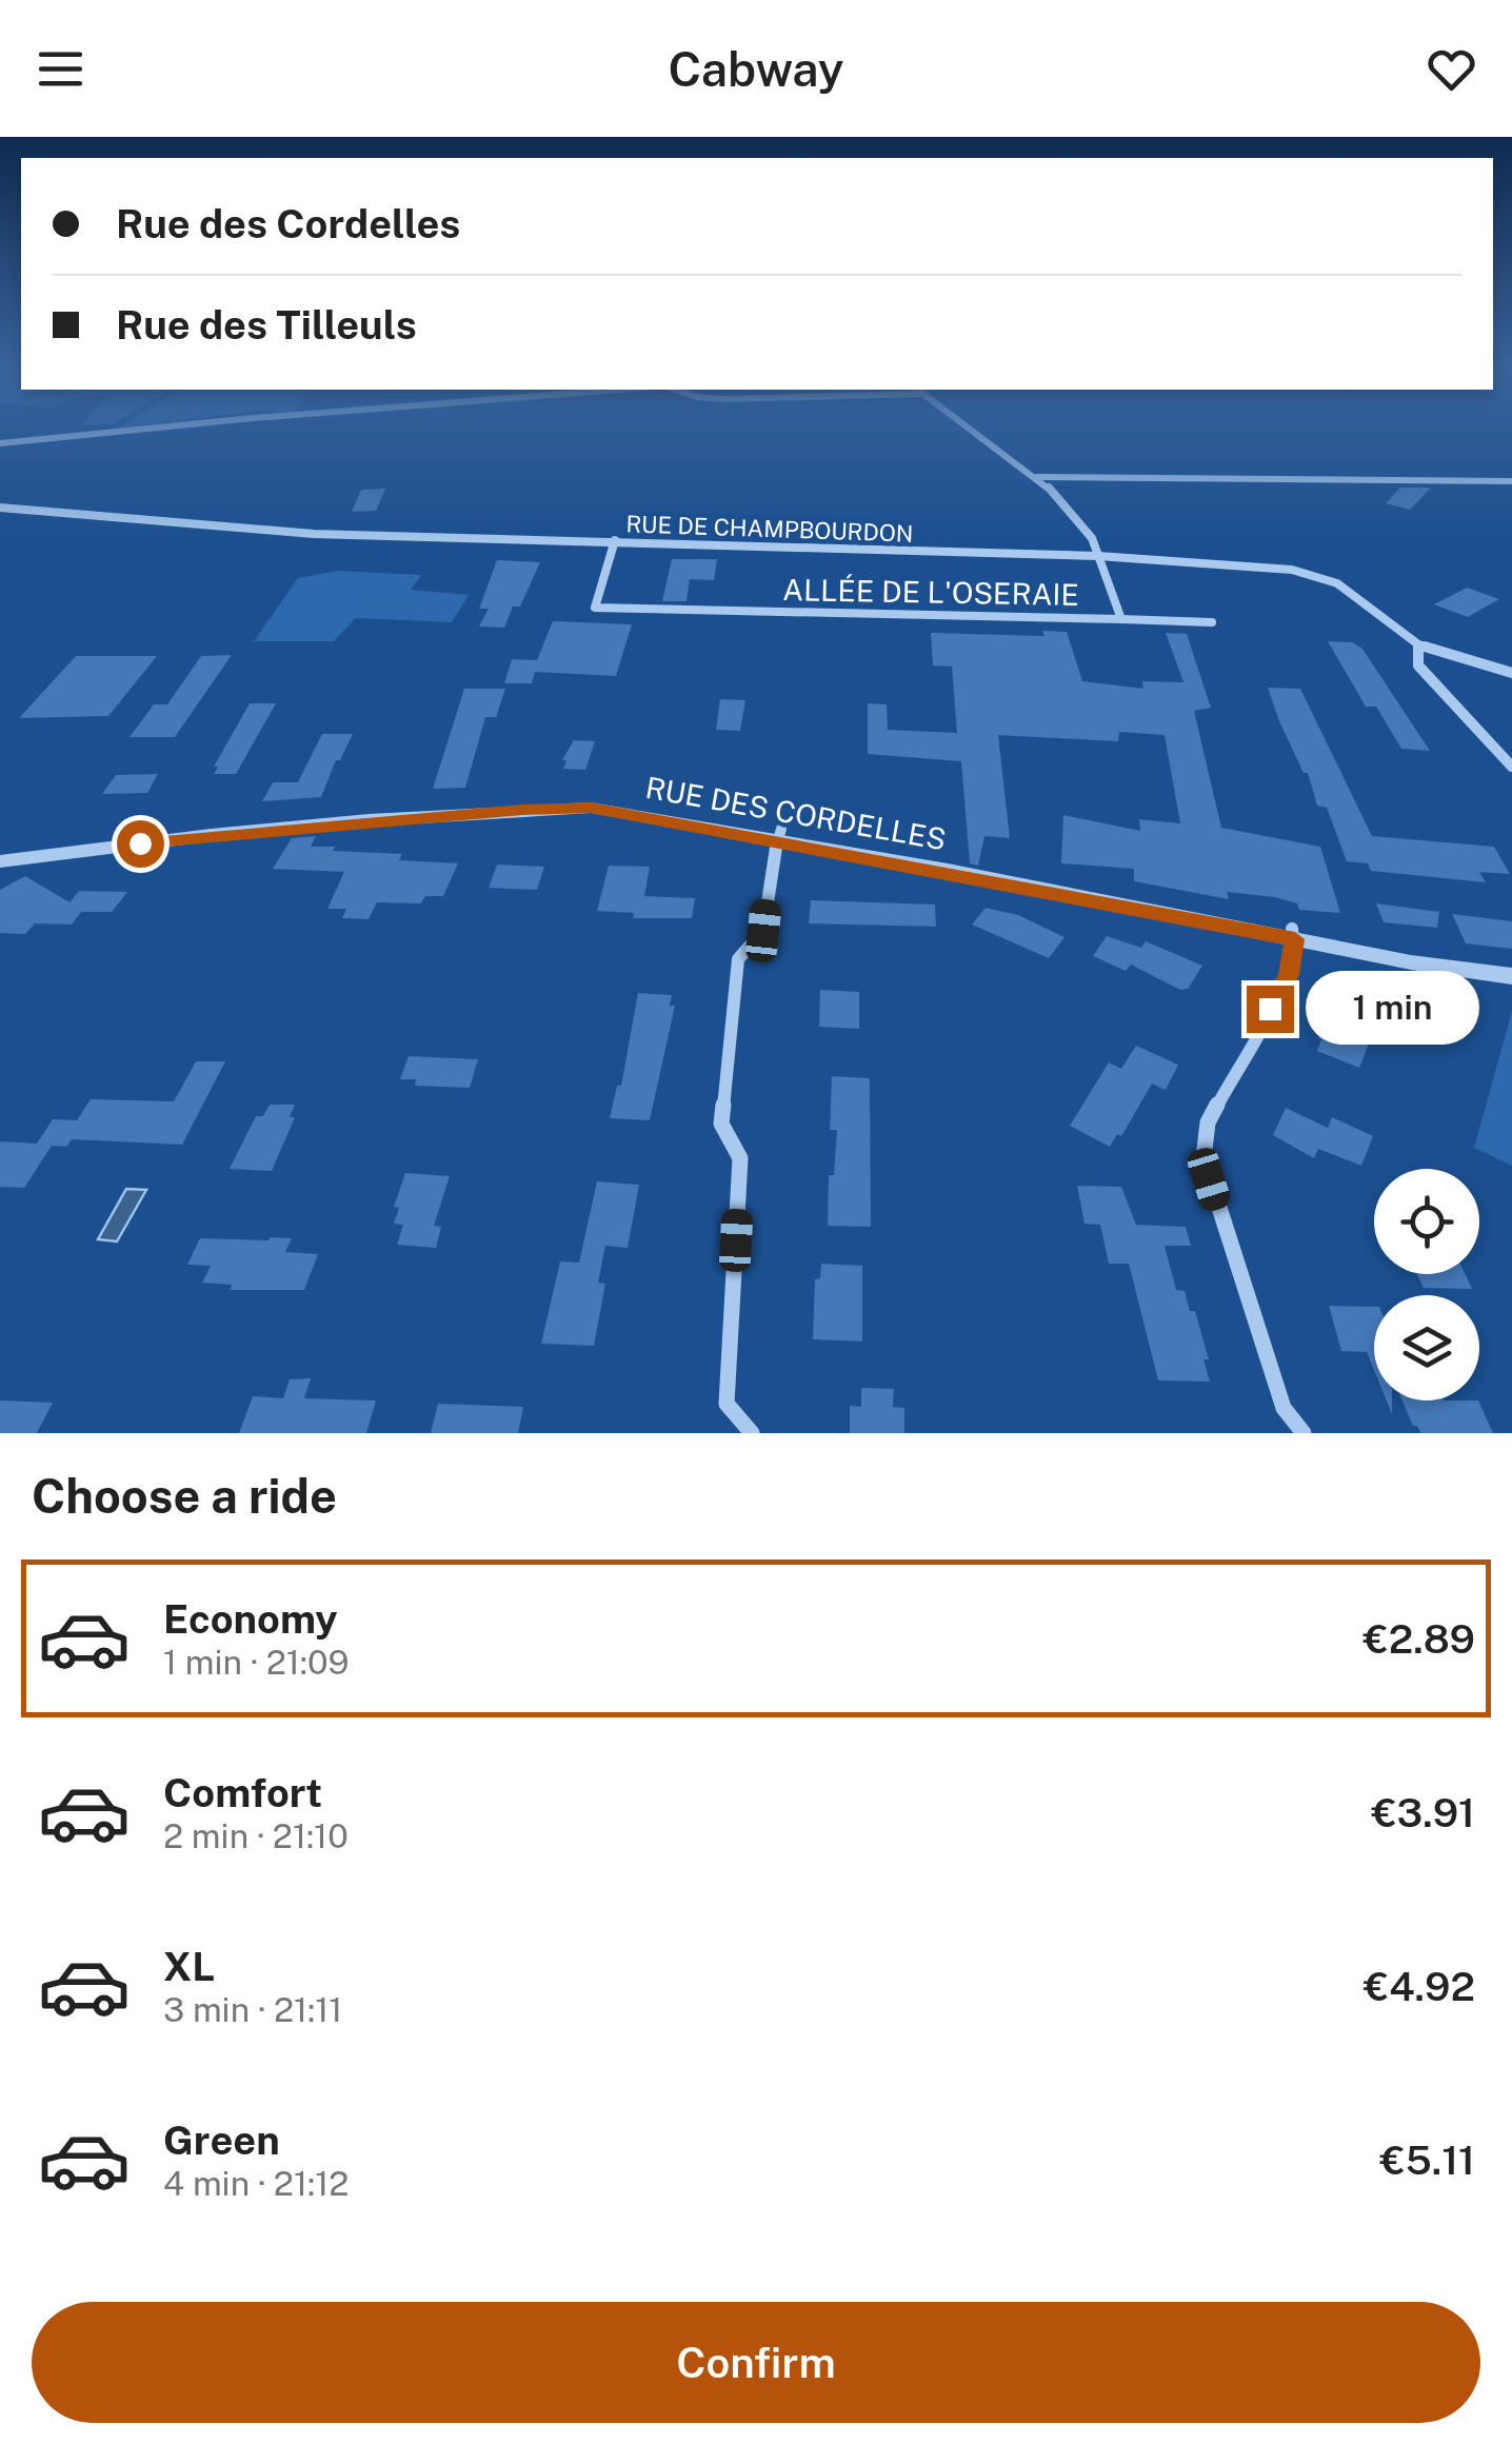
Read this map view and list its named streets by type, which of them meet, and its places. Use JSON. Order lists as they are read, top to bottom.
{
  "streets": {
    "street": ["RUE DE CHAMPBOURDON", "ALLÉE DE L'OSERAIE", "RUE DES CORDELLES"]
  },
  "crossings": [
    ["RUE DE CHAMPBOURDON", "ALLÉE DE L'OSERAIE"]
  ],
  "page": {
    "header": "Cabway",
    "banner": ["Rue des Cordelles", "Rue des Tilleuls"],
    "bubble": "1 min",
    "heading": "Choose a ride",
    "list": [
      {
        "name": "Economy",
        "note": "1 min · 21:09",
        "value": "€2.89"
      },
      {
        "name": "Comfort",
        "note": "2 min · 21:10",
        "value": "€3.91"
      },
      {
        "name": "XL",
        "note": "3 min · 21:11",
        "value": "€4.92"
      },
      {
        "name": "Green",
        "note": "4 min · 21:12",
        "value": "€5.11"
      }
    ],
    "buttons": "Confirm"
  }
}
